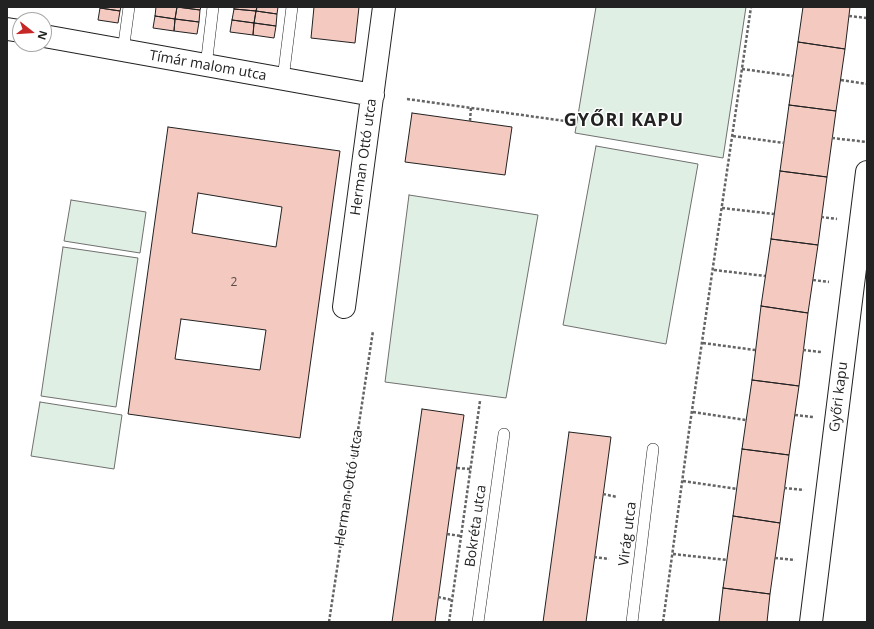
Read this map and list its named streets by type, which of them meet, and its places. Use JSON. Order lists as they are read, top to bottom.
{
  "streets": {
    "street": ["Tímár malom utca", "Herman Ottó utca", "Győri kapu"],
    "lane": ["Bokréta utca", "Virág utca"]
  },
  "crossings": [
    ["Tímár malom utca", "Herman Ottó utca"]
  ],
  "districts": ["GYŐRI KAPU"],
  "house_numbers": ["2"],
  "north": "right"
}
